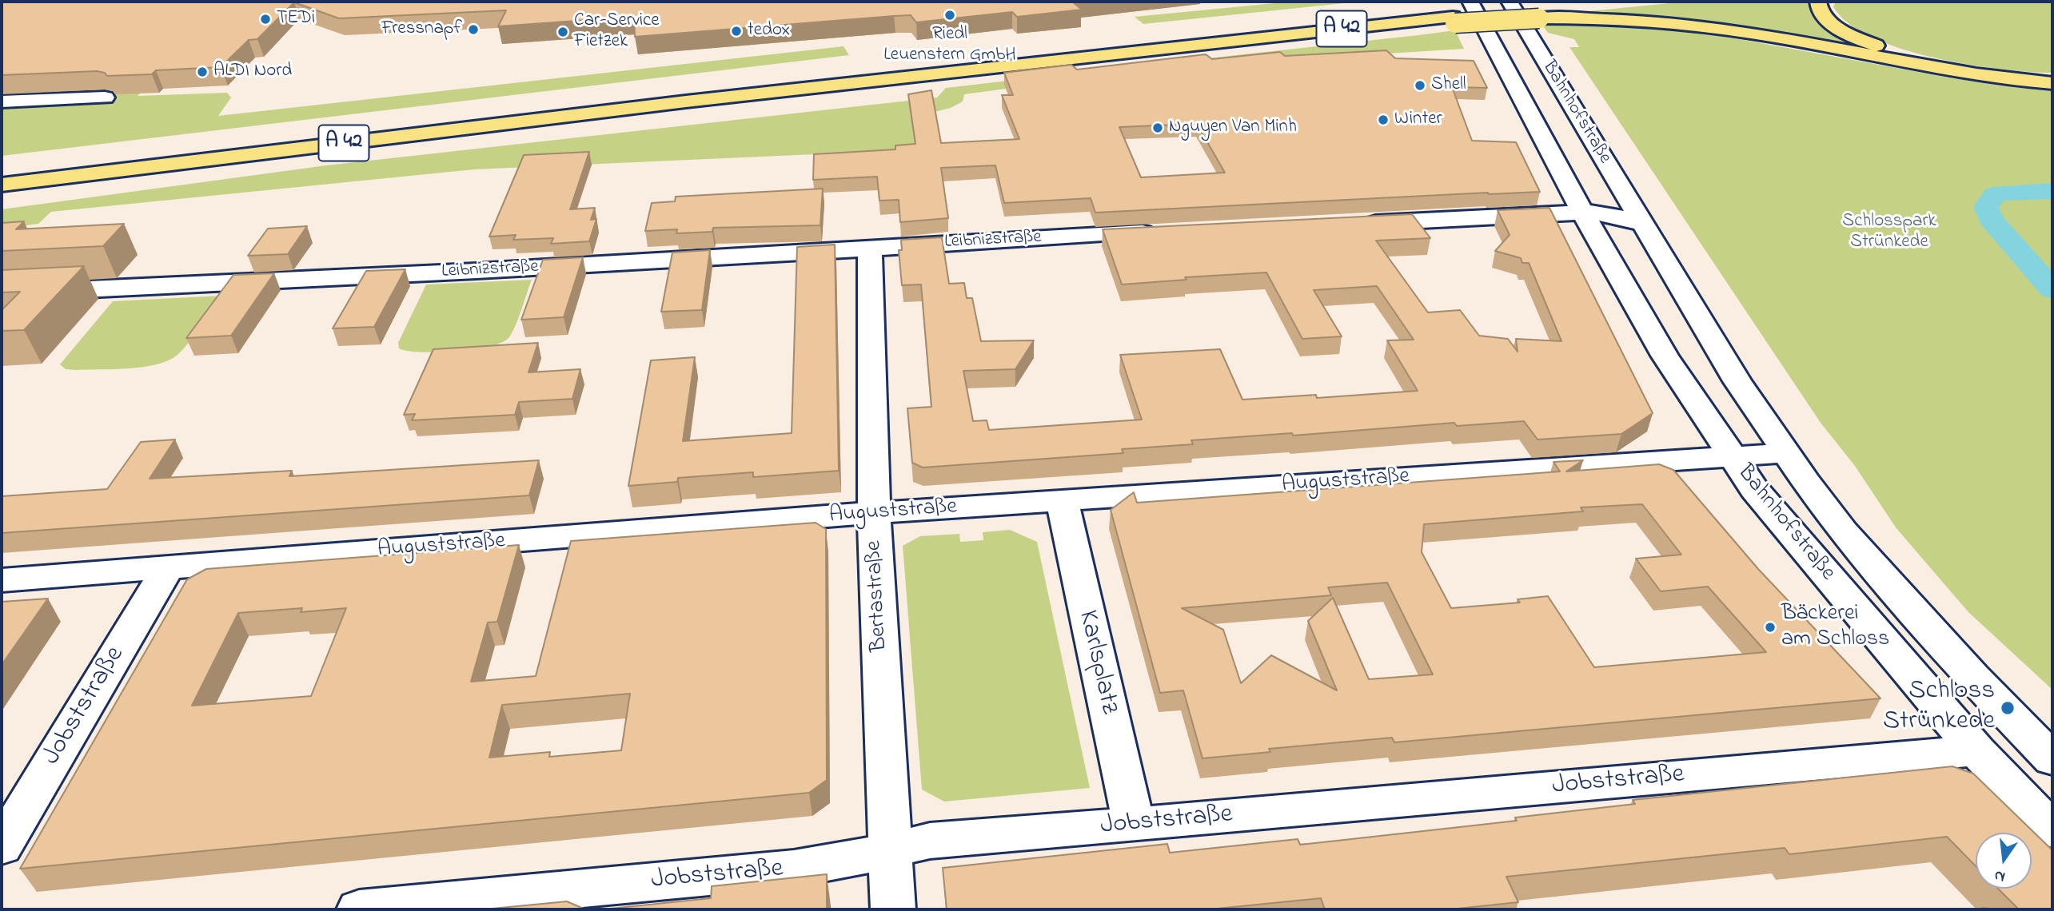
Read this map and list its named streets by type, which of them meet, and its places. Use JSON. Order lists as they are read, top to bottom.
{
  "streets": {
    "highway": ["A 42"],
    "street": [
      "Bahnhofstraße",
      "Leibnizstraße",
      "Auguststraße",
      "Bertastraße",
      "Karlsplatz",
      "Jobststraße"
    ]
  },
  "crossings": [
    ["Bahnhofstraße", "Auguststraße"],
    ["Bahnhofstraße", "Jobststraße"],
    ["Leibnizstraße", "Bertastraße"],
    ["Auguststraße", "Bertastraße"],
    ["Auguststraße", "Karlsplatz"],
    ["Auguststraße", "Jobststraße"],
    ["Bertastraße", "Jobststraße"],
    ["Karlsplatz", "Jobststraße"]
  ],
  "parks": ["Schlosspark Strünkede"],
  "places": [
    "Riedl Leuenstern GmbH",
    "TEDi",
    "Fressnapf",
    "tedox",
    "Car-Service Fietzek",
    "ALDI Nord",
    "Shell",
    "Winter",
    "Nguyen Van Minh",
    "Bäckerei am Schloss",
    "Schloss Strünkede"
  ],
  "north": "bottom"
}
